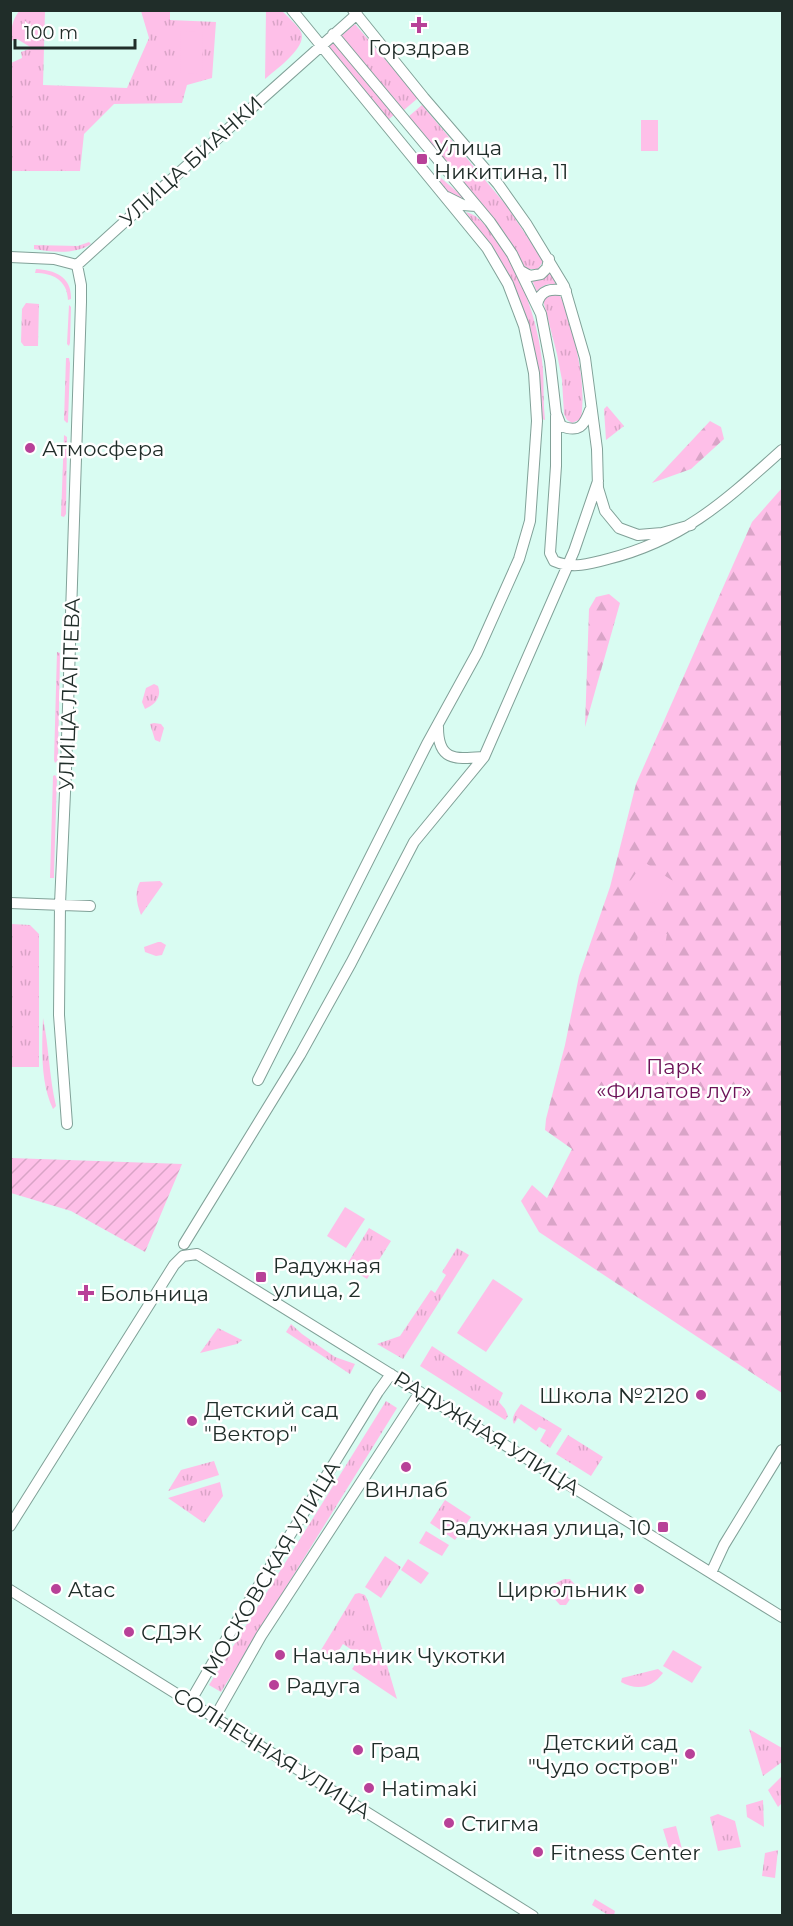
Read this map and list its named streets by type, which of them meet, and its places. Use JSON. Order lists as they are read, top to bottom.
{
  "streets": {
    "street": [
      "УЛИЦА БИАНКИ",
      "УЛИЦА ЛАПТЕВА",
      "РАДУЖНАЯ УЛИЦА",
      "МОСКОВСКАЯ УЛИЦА",
      "СОЛНЕЧНАЯ УЛИЦА"
    ]
  },
  "crossings": [
    ["УЛИЦА БИАНКИ", "УЛИЦА ЛАПТЕВА"],
    ["РАДУЖНАЯ УЛИЦА", "МОСКОВСКАЯ УЛИЦА"],
    ["МОСКОВСКАЯ УЛИЦА", "СОЛНЕЧНАЯ УЛИЦА"]
  ],
  "parks": ["Парк «Филатов луг»"],
  "places": {
    "health": ["Горздрав", "Больница"],
    "transit": ["Улица Никитина, 11", "Радужная улица, 2", "Радужная улица, 10"],
    "other": [
      "Атмосфера",
      "Школа №2120",
      "Детский сад \"Вектор\"",
      "Винлаб",
      "Atac",
      "Цирюльник",
      "СДЭК",
      "Начальник Чукотки",
      "Радуга",
      "Град",
      "Детский сад \"Чудо остров\"",
      "Hatimaki",
      "Стигма",
      "Fitness Center"
    ]
  },
  "scale_bar": "100 m"
}
